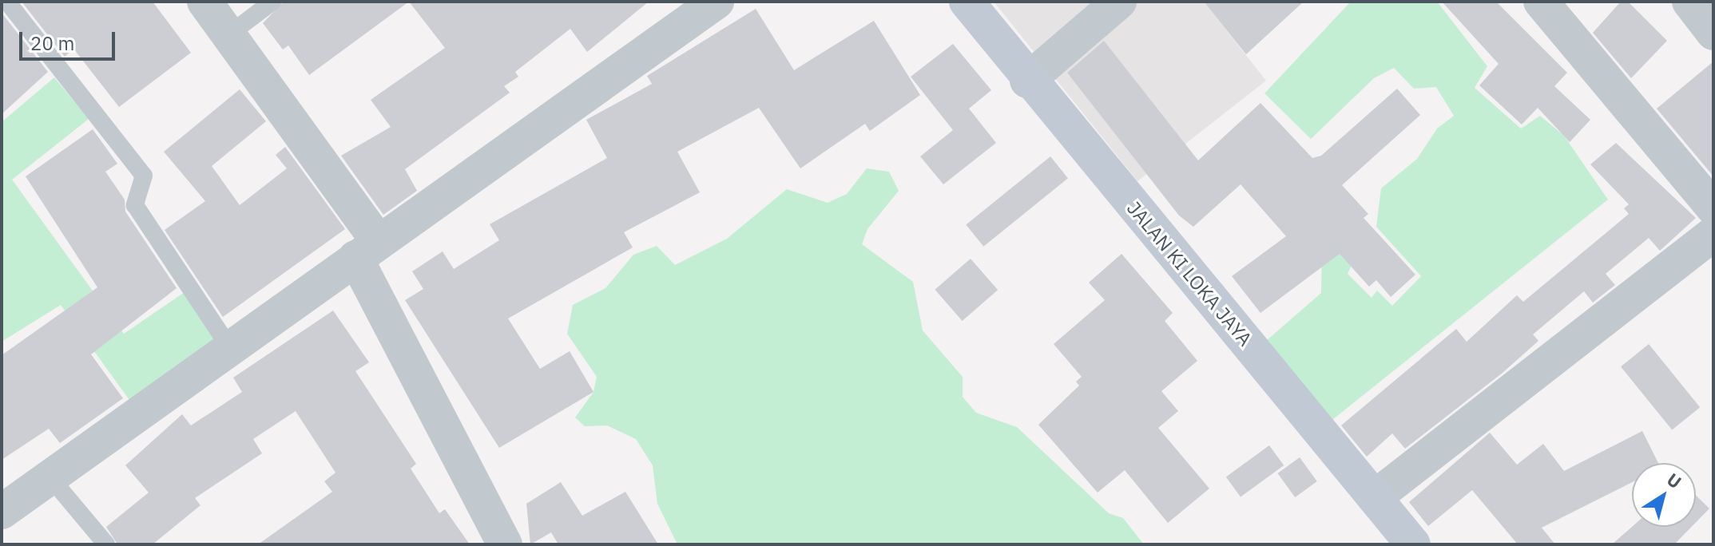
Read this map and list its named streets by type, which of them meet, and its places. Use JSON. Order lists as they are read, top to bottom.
{
  "streets": {
    "main road": ["JALAN KI LOKA JAYA"]
  },
  "scale_bar": "20 m",
  "north": "top right"
}
